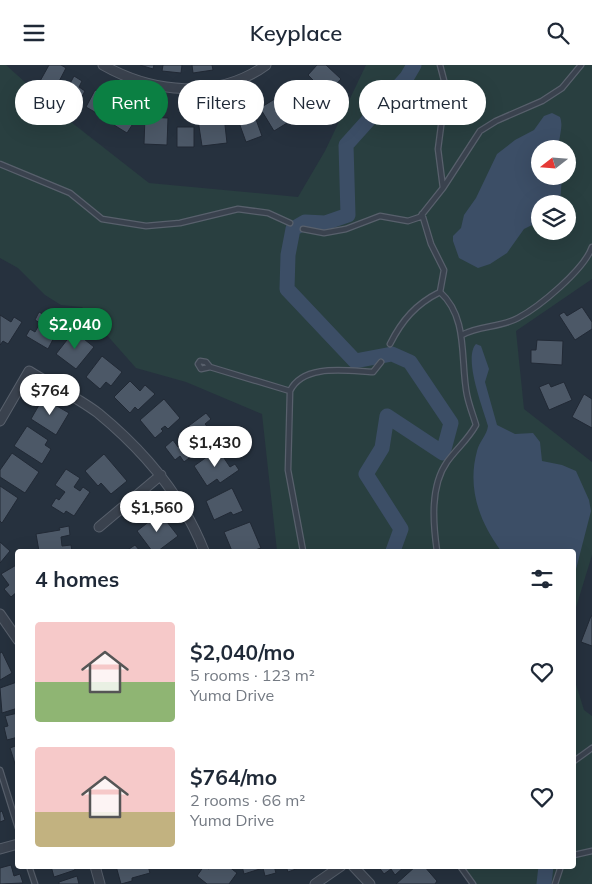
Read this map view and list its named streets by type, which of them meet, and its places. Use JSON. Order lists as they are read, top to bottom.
{
  "north": "left",
  "page": {
    "header": "Keyplace",
    "chip": [
      "Buy",
      "Rent",
      "Filters",
      "New",
      "Apartment"
    ],
    "price": [
      "$2,040",
      "$764",
      "$1,430",
      "$1,560"
    ],
    "heading": "4 homes",
    "list": [
      {
        "name": "$2,040/mo",
        "note": "5 rooms · 123 m² · Yuma Drive"
      },
      {
        "name": "$764/mo",
        "note": "2 rooms · 66 m² · Yuma Drive"
      }
    ]
  }
}
